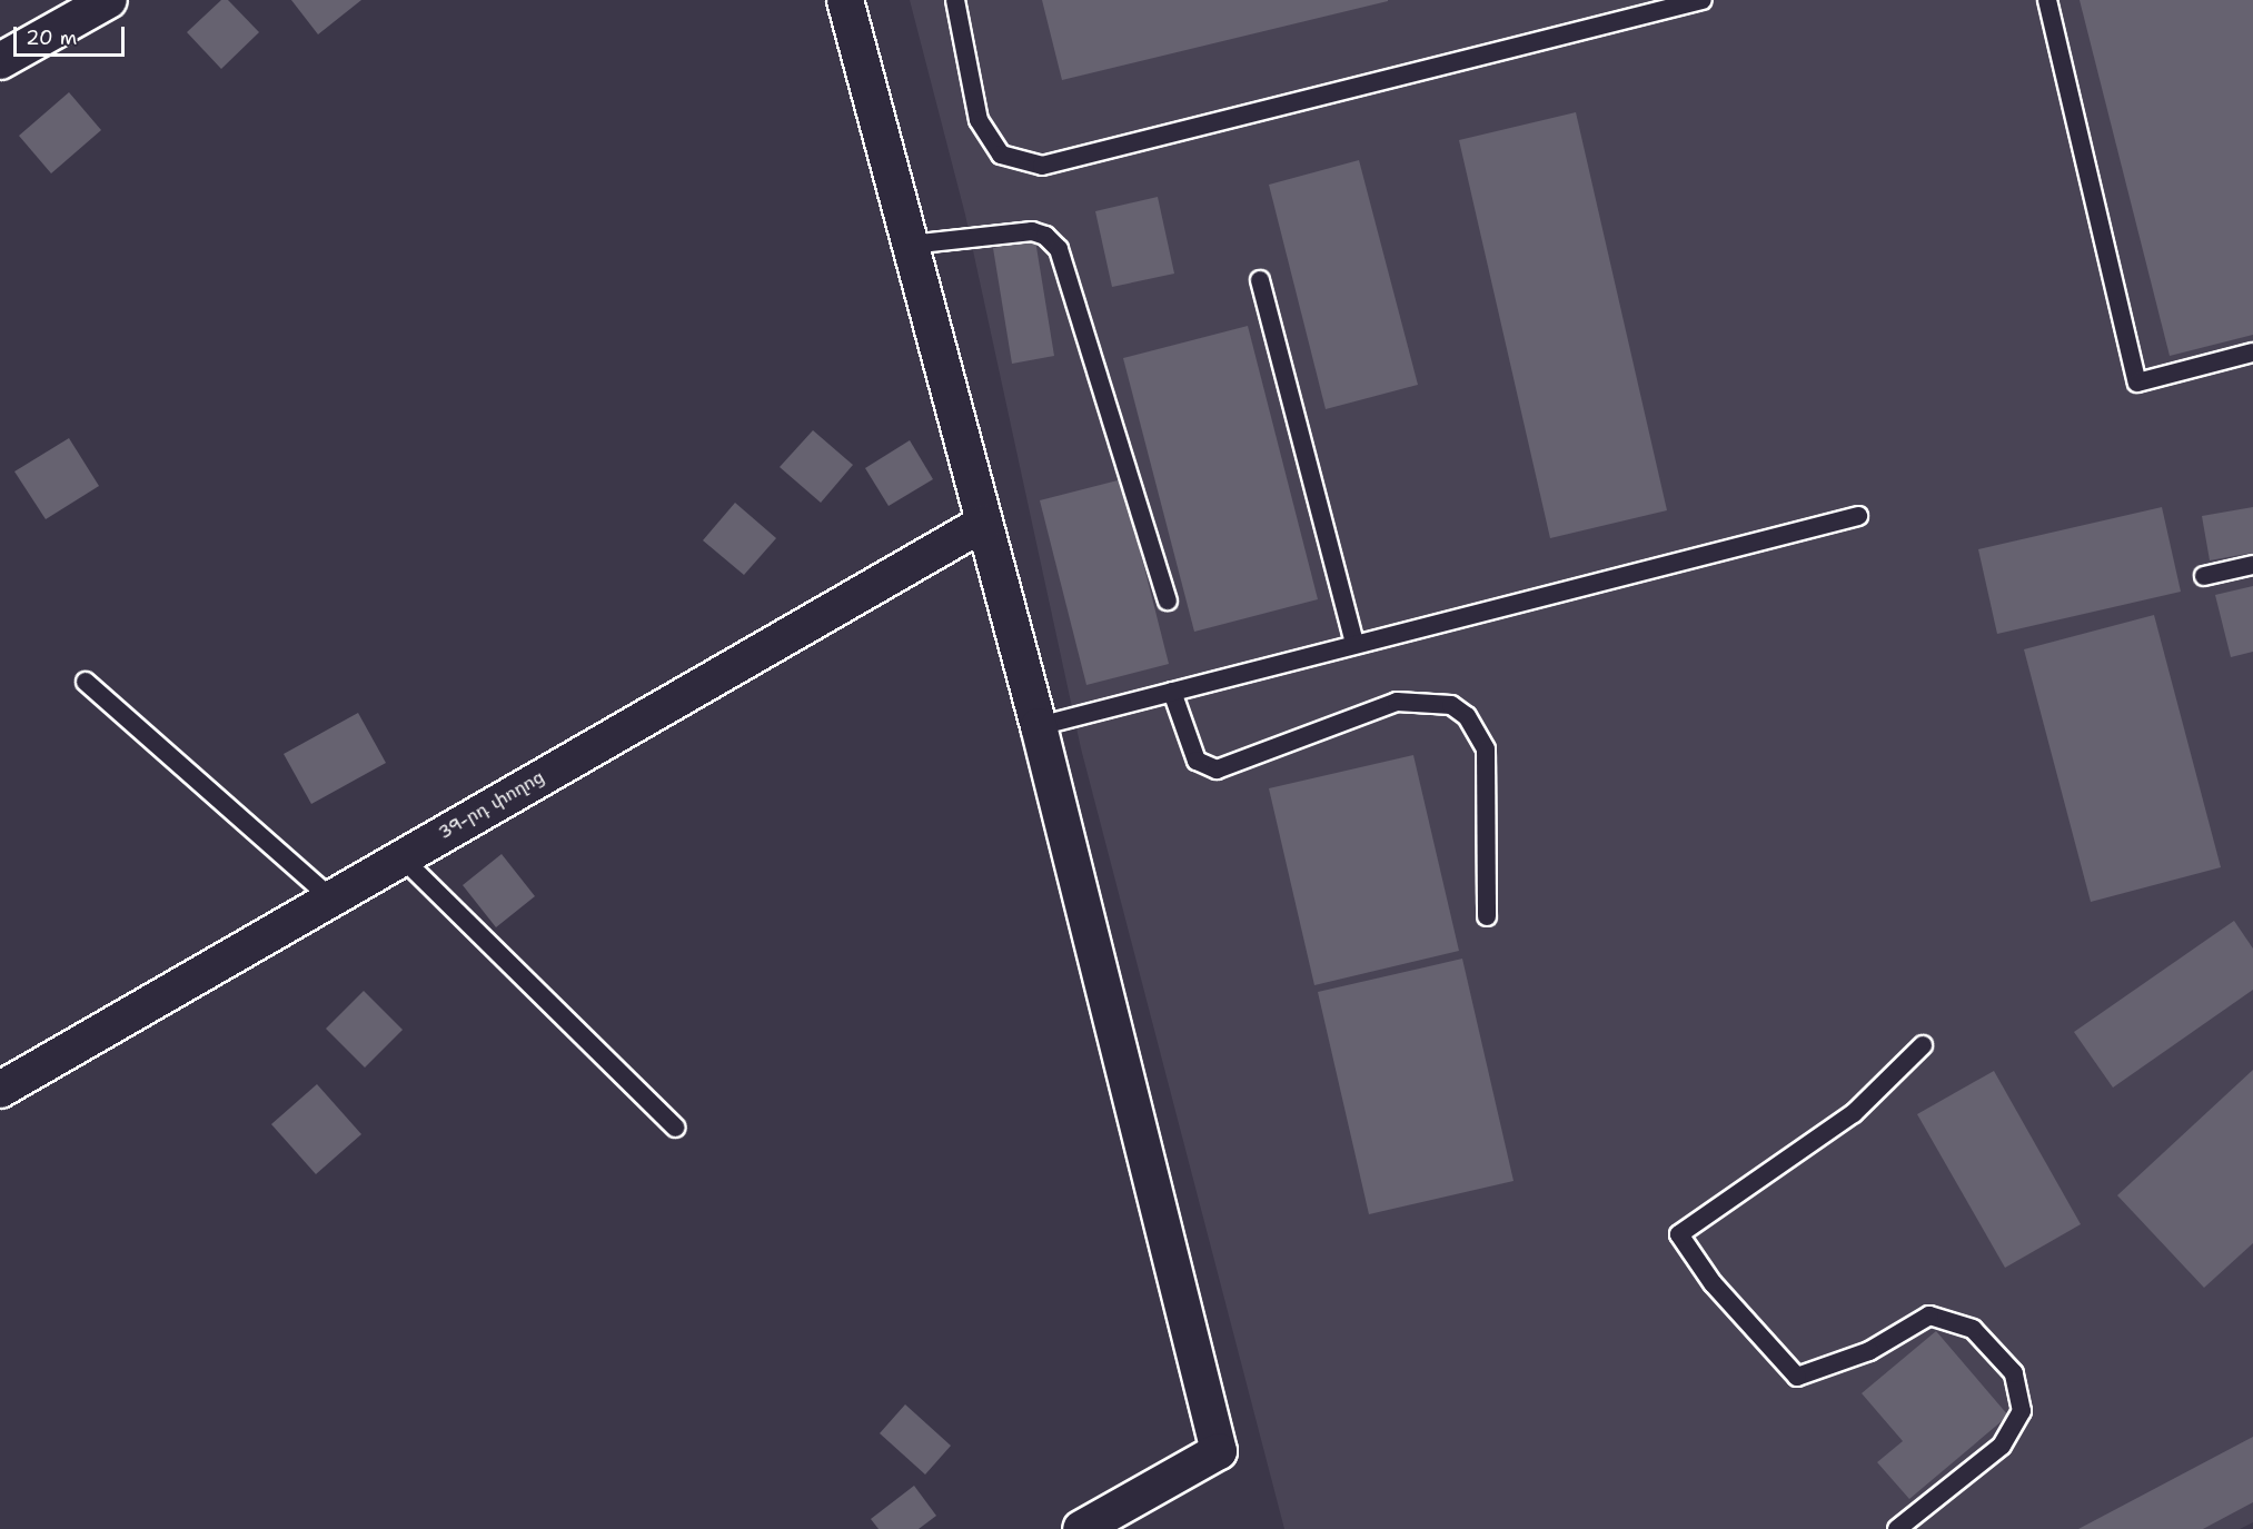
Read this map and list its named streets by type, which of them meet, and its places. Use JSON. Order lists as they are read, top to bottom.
{
  "streets": {
    "street": ["39-րդ փողոց"]
  },
  "scale_bar": "20 m"
}
